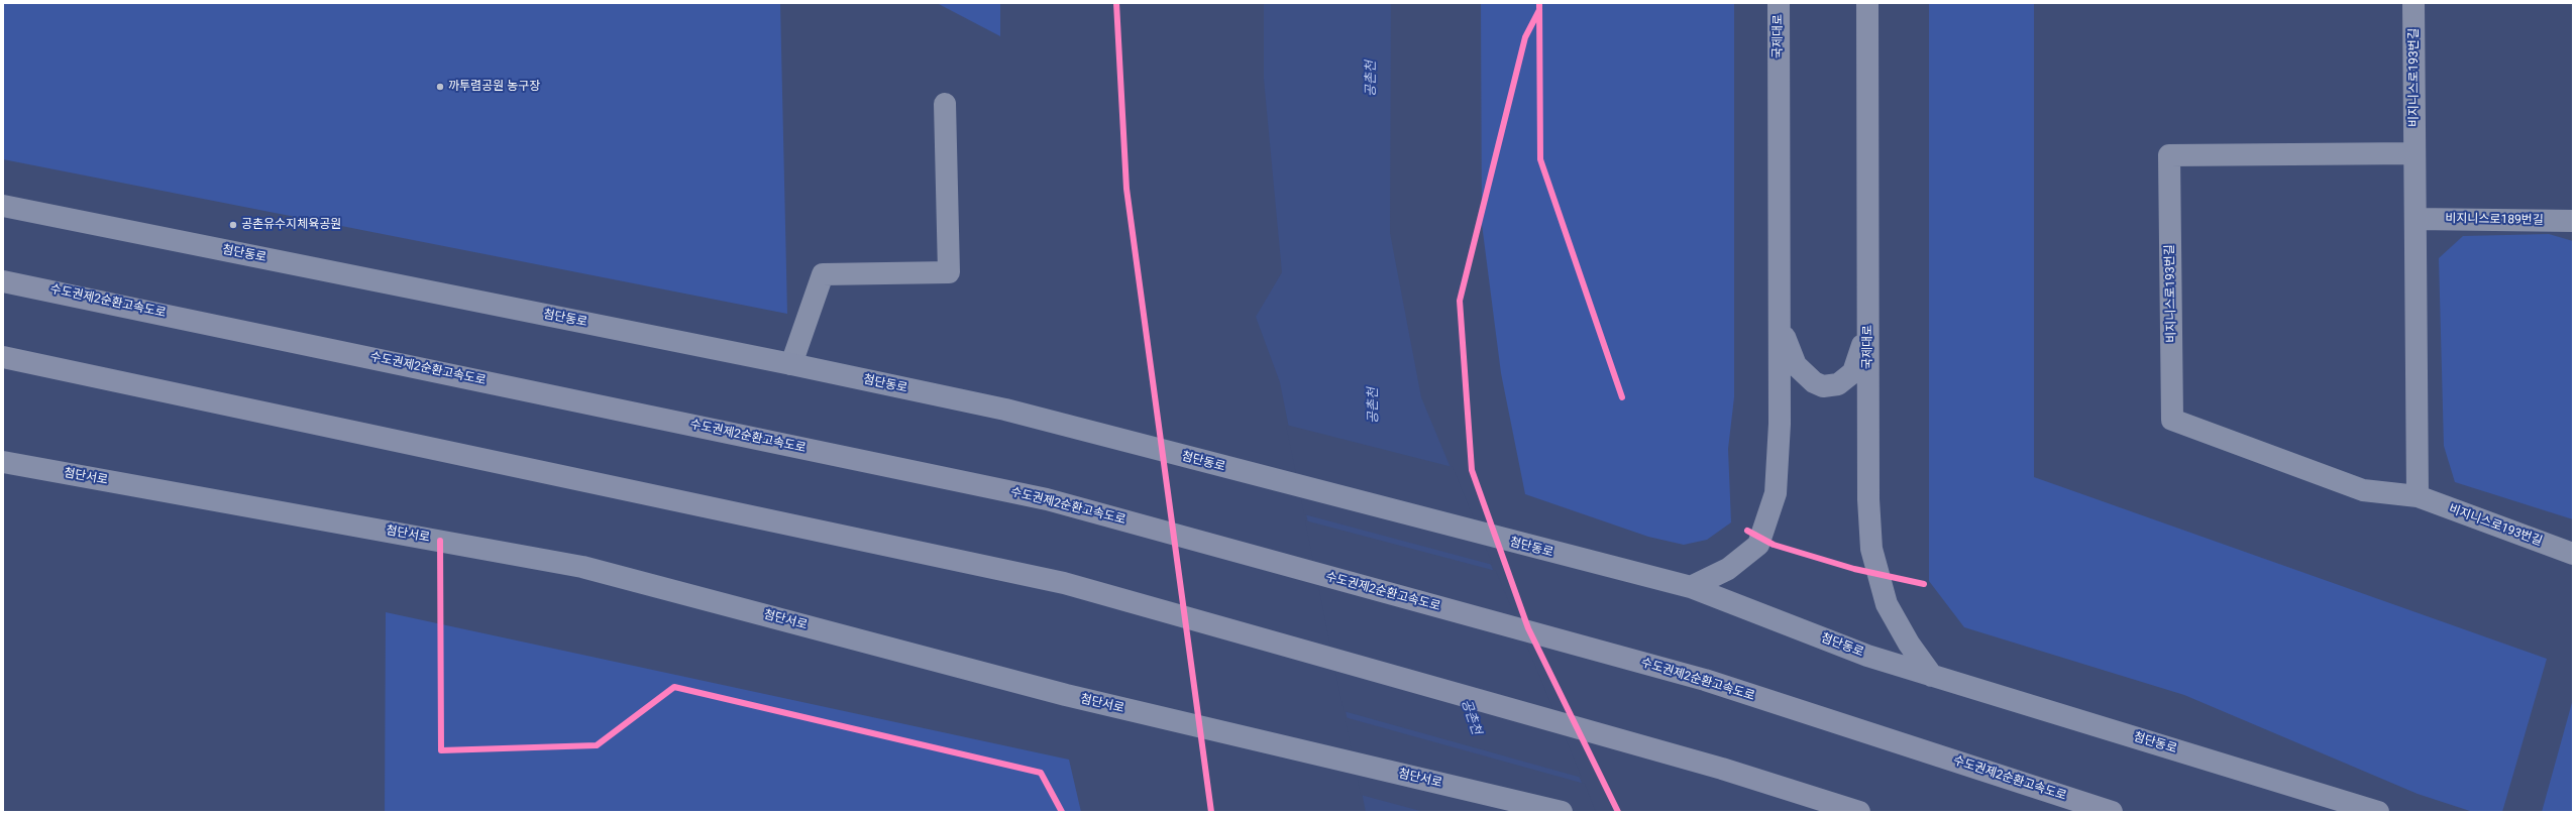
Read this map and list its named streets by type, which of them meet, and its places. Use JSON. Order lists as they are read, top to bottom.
{
  "streets": {
    "highway": ["수도권제2순환고속도로"],
    "main road": ["국제대로", "첨단동로", "첨단서로"],
    "street": ["비지니스로193번길", "비지니스로189번길"]
  },
  "crossings": [
    ["국제대로", "첨단동로"],
    ["비지니스로193번길", "비지니스로189번길"]
  ],
  "water": ["공촌천"],
  "places": ["까투렴공원 농구장", "공촌유수지체육공원"]
}
